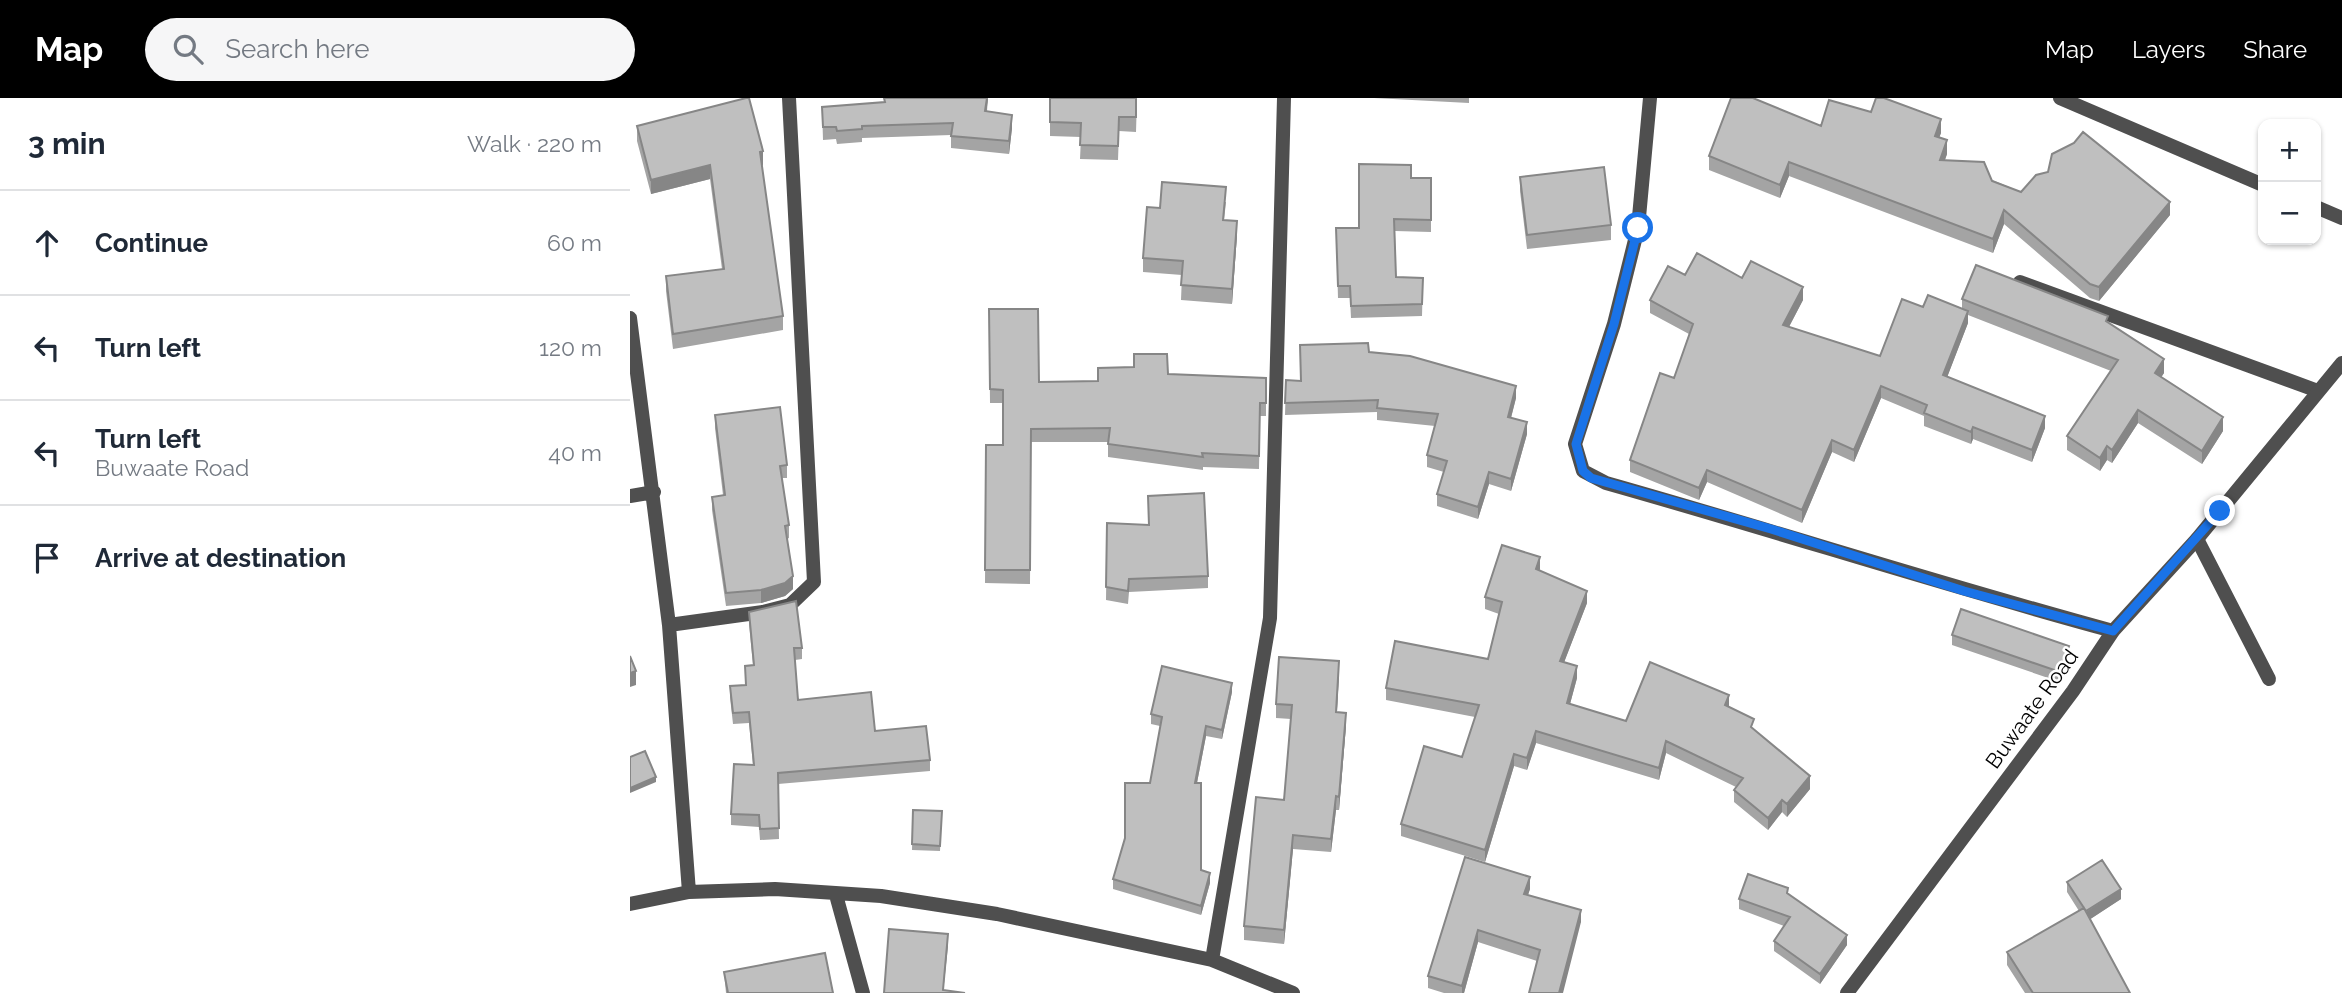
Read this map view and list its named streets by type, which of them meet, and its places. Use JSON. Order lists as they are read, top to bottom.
{
  "streets": {
    "street": ["Buwaate Road"]
  },
  "page": {
    "header": "Map",
    "search": "Search here",
    "nav": ["Map", "Layers", "Share"],
    "heading": ["3 min", "Walk · 220 m"],
    "map_buttons": ["+", "−"],
    "list": [
      ["Continue", "60 m"],
      ["Turn left", "120 m"],
      ["Turn left", "Buwaate Road", "40 m"],
      "Arrive at destination"
    ]
  }
}
